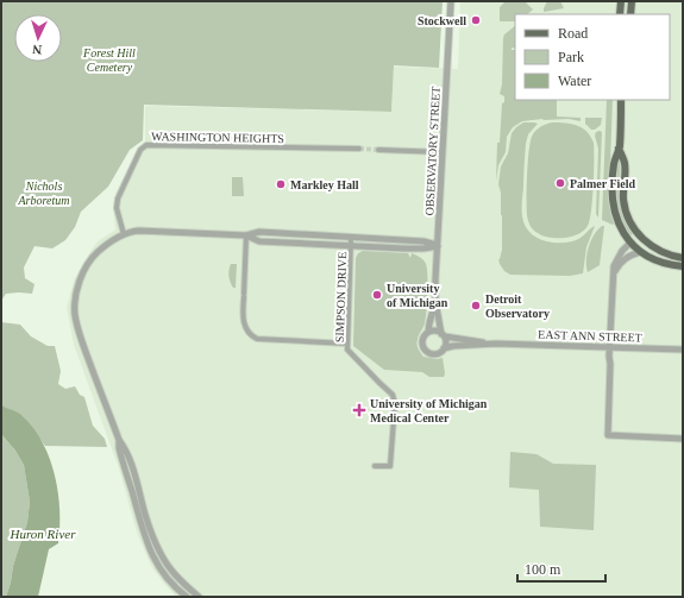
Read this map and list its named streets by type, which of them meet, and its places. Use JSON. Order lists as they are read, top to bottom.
{
  "streets": {
    "street": [
      "WASHINGTON HEIGHTS",
      "OBSERVATORY STREET",
      "SIMPSON DRIVE",
      "EAST ANN STREET"
    ]
  },
  "crossings": [
    ["OBSERVATORY STREET", "EAST ANN STREET"]
  ],
  "water": ["Huron River"],
  "parks": ["Forest Hill Cemetery", "Nichols Arboretum"],
  "places": {
    "other": [
      "Stockwell",
      "Palmer Field",
      "Markley Hall",
      "University of Michigan",
      "Detroit Observatory"
    ],
    "health": ["University of Michigan Medical Center"]
  },
  "legend": ["Road", "Park", "Water"],
  "scale_bar": "100 m",
  "north": "bottom"
}
